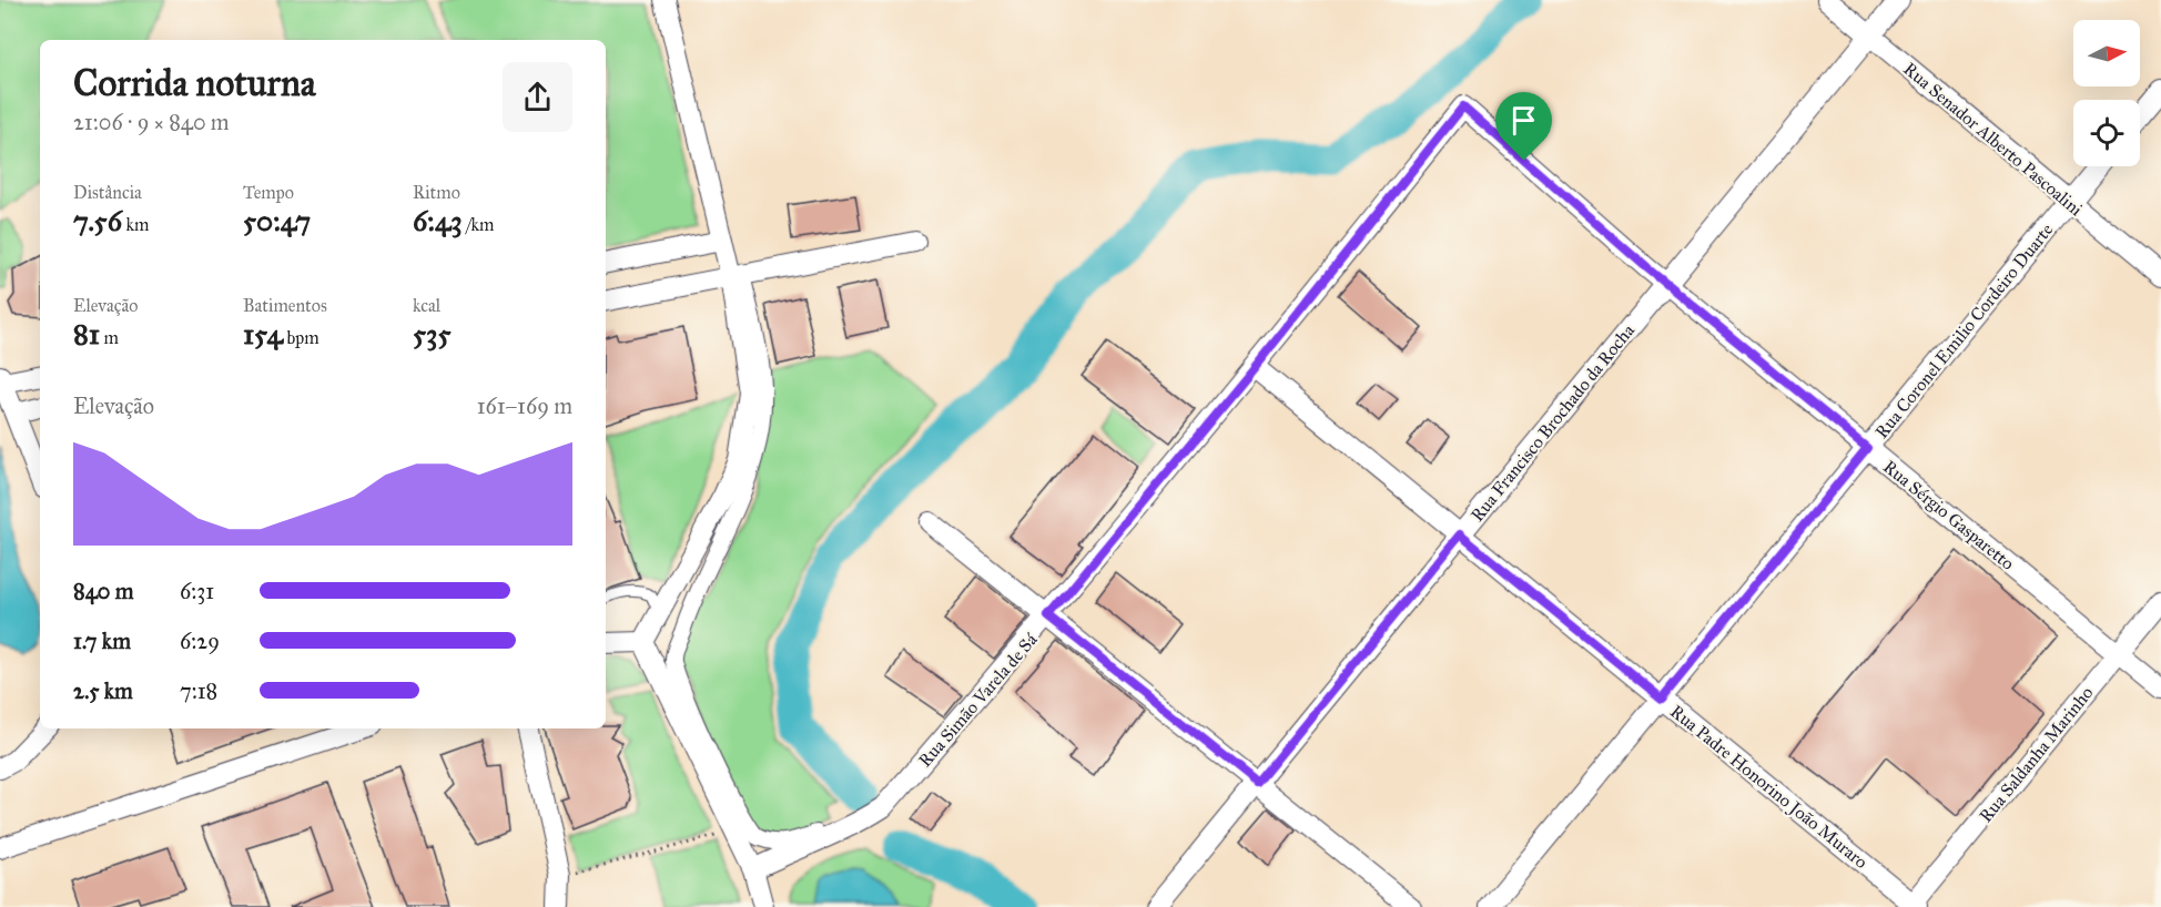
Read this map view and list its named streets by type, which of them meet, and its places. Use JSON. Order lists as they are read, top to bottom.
{
  "streets": {
    "street": [
      "Rua Senador Alberto Pascoalini",
      "Rua Coronel Emilio Cordeiro Duarte",
      "Rua Francisco Brochado da Rocha",
      "Rua Sérgio Gasparetto",
      "Rua Simão Varela de Sá",
      "Rua Saldanha Marinho",
      "Rua Padre Honorino João Muraro"
    ]
  },
  "crossings": [
    ["Rua Senador Alberto Pascoalini", "Rua Coronel Emilio Cordeiro Duarte"],
    ["Rua Senador Alberto Pascoalini", "Rua Francisco Brochado da Rocha"],
    ["Rua Coronel Emilio Cordeiro Duarte", "Rua Sérgio Gasparetto"],
    ["Rua Coronel Emilio Cordeiro Duarte", "Rua Padre Honorino João Muraro"],
    ["Rua Francisco Brochado da Rocha", "Rua Sérgio Gasparetto"],
    ["Rua Francisco Brochado da Rocha", "Rua Padre Honorino João Muraro"],
    ["Rua Sérgio Gasparetto", "Rua Simão Varela de Sá"],
    ["Rua Sérgio Gasparetto", "Rua Saldanha Marinho"],
    ["Rua Simão Varela de Sá", "Rua Padre Honorino João Muraro"],
    ["Rua Saldanha Marinho", "Rua Padre Honorino João Muraro"]
  ],
  "north": "right",
  "page": {
    "heading": ["Corrida noturna", "21:06 · 9 × 840 m"],
    "stats": [
      ["Distância", "7.56 km"],
      ["Tempo", "50:47"],
      ["Ritmo", "6:43 /km"],
      ["Elevação", "81 m"],
      ["Batimentos", "154 bpm"],
      ["kcal", "535"]
    ],
    "chart": ["Elevação", "161–169 m"],
    "list": [
      {
        "name": "840 m",
        "note": "6:31"
      },
      {
        "name": "1.7 km",
        "note": "6:29"
      },
      {
        "name": "2.5 km",
        "note": "7:18"
      }
    ]
  }
}
